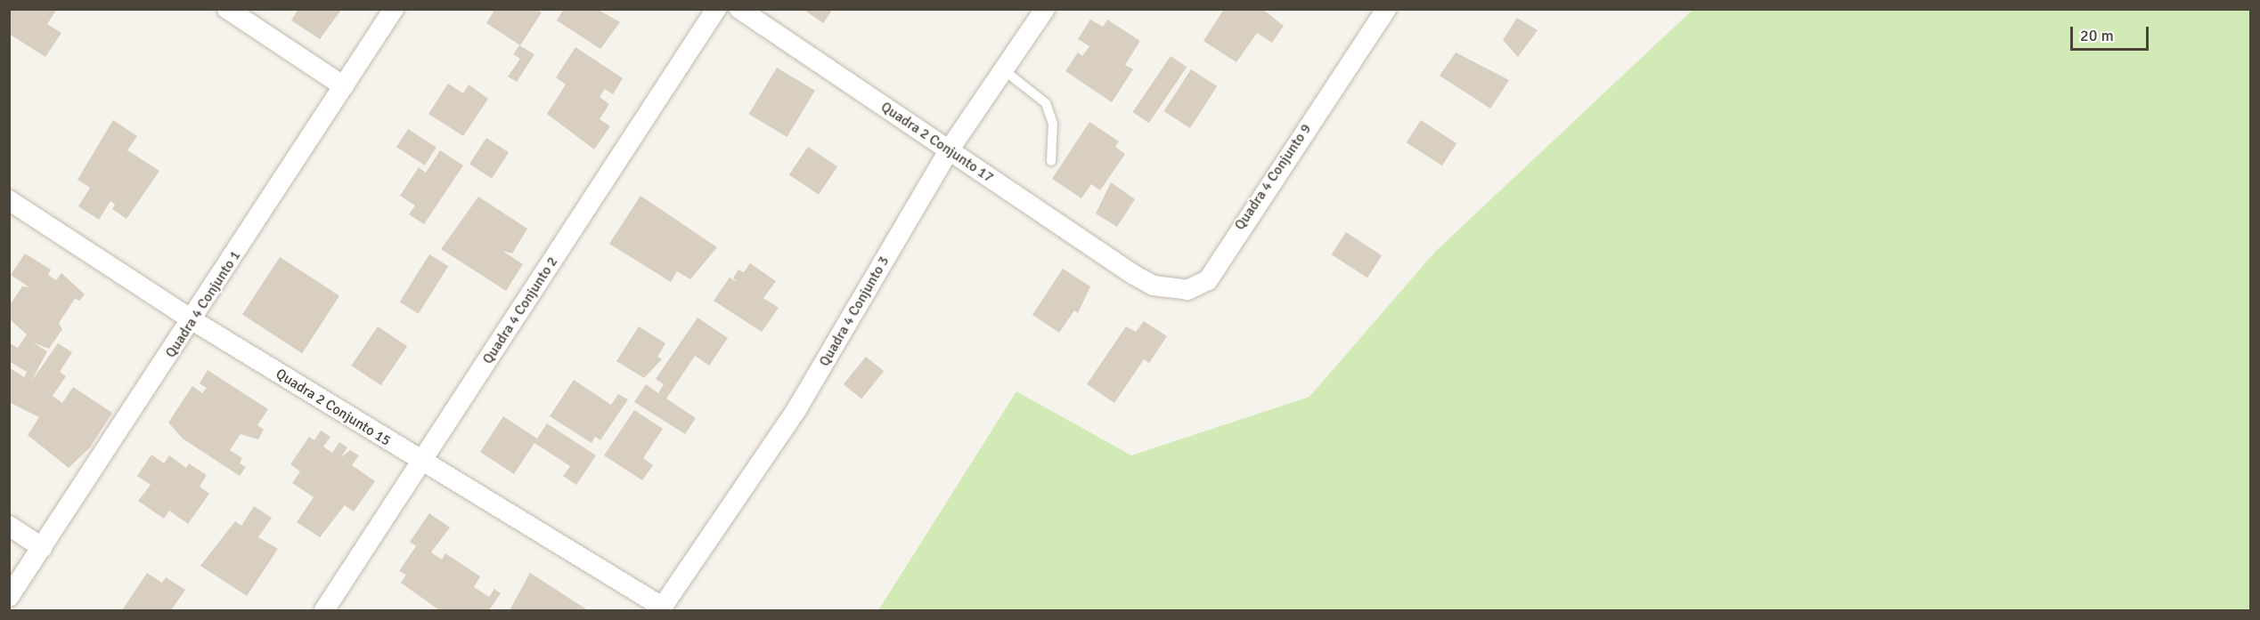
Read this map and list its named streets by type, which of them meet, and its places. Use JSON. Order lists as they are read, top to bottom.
{
  "streets": {
    "street": [
      "Quadra 2 Conjunto 17",
      "Quadra 4 Conjunto 9",
      "Quadra 4 Conjunto 1",
      "Quadra 4 Conjunto 2",
      "Quadra 4 Conjunto 3",
      "Quadra 2 Conjunto 15"
    ]
  },
  "crossings": [
    ["Quadra 2 Conjunto 17", "Quadra 4 Conjunto 9"],
    ["Quadra 2 Conjunto 17", "Quadra 4 Conjunto 3"],
    ["Quadra 4 Conjunto 1", "Quadra 2 Conjunto 15"],
    ["Quadra 4 Conjunto 2", "Quadra 2 Conjunto 15"],
    ["Quadra 4 Conjunto 3", "Quadra 2 Conjunto 15"]
  ],
  "scale_bar": "20 m"
}
